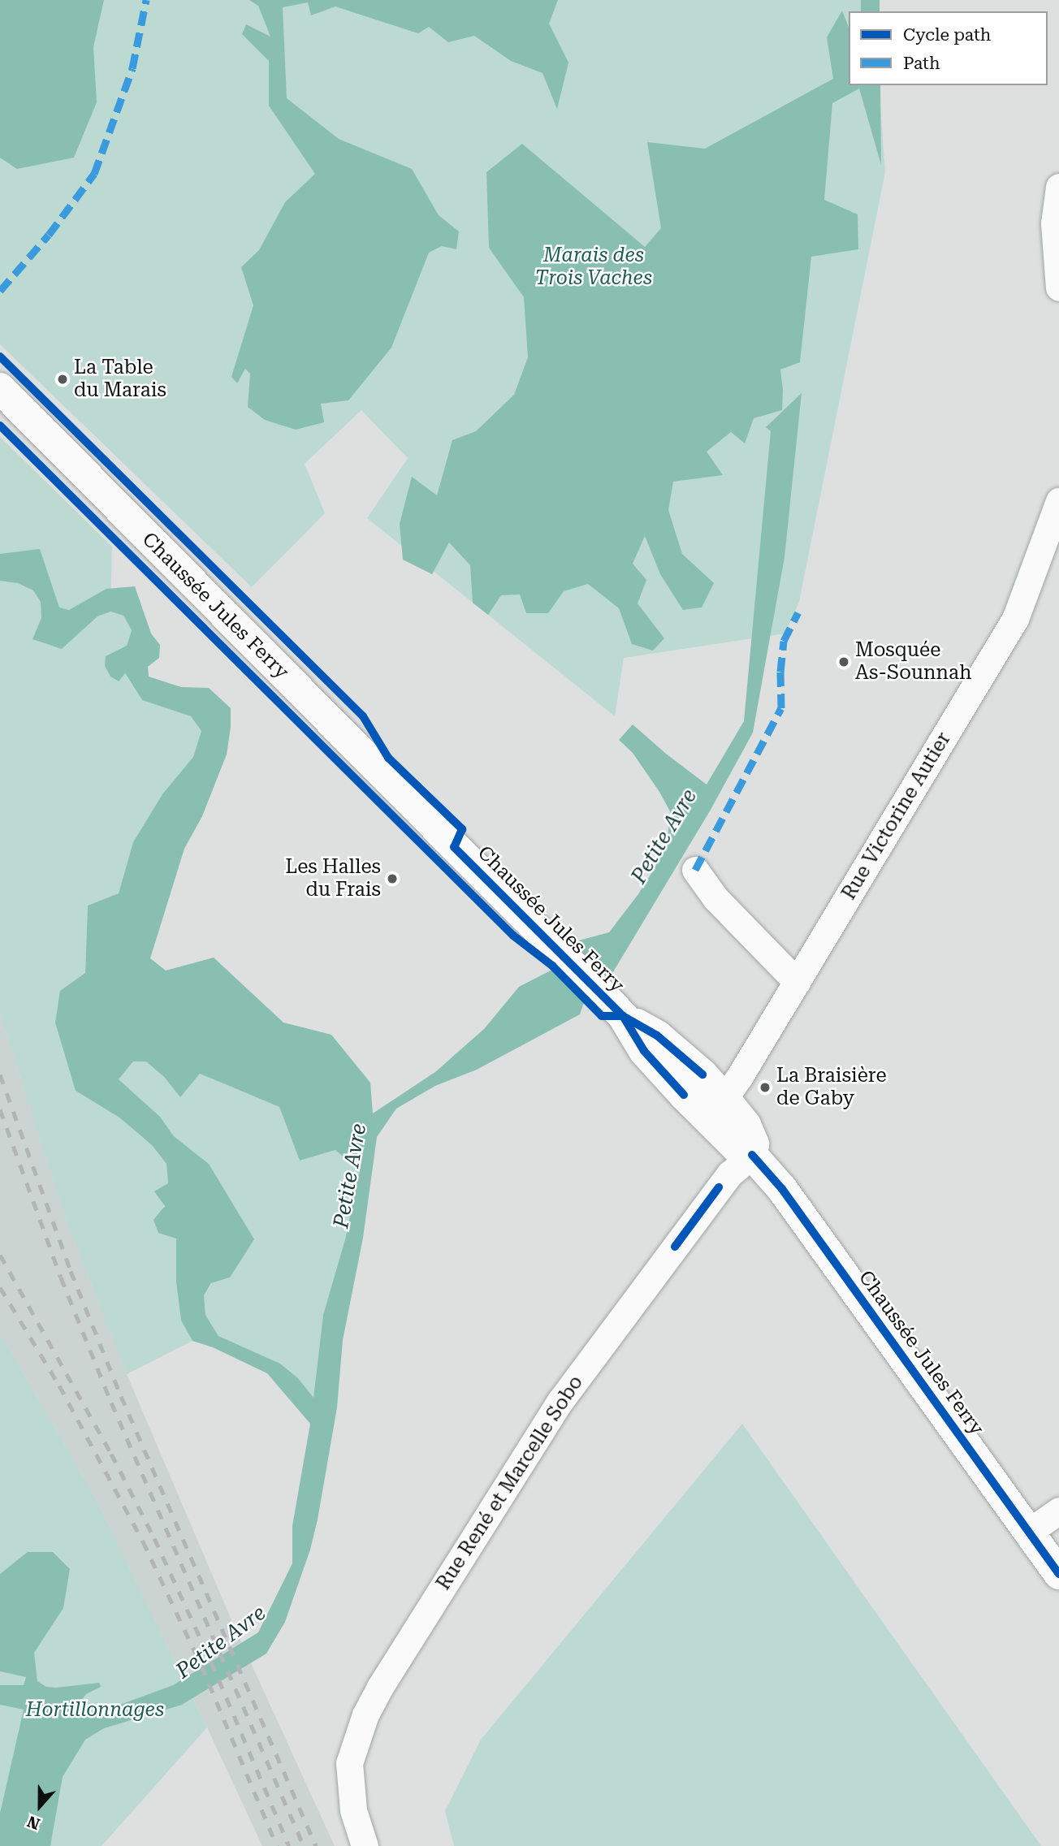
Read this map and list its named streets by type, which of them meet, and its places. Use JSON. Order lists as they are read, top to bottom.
{
  "streets": {
    "main road": ["Chaussée Jules Ferry"],
    "street": ["Rue Victorine Autier", "Rue René et Marcelle Sobo"]
  },
  "crossings": [
    ["Chaussée Jules Ferry", "Rue Victorine Autier"],
    ["Chaussée Jules Ferry", "Rue René et Marcelle Sobo"]
  ],
  "water": ["Petite Avre"],
  "parks": ["Marais des Trois Vaches", "Hortillonnages"],
  "places": [
    "La Table du Marais",
    "Mosquée As-Sounnah",
    "Les Halles du Frais",
    "La Braisière de Gaby"
  ],
  "legend": ["Cycle path", "Path"],
  "north": "bottom"
}
